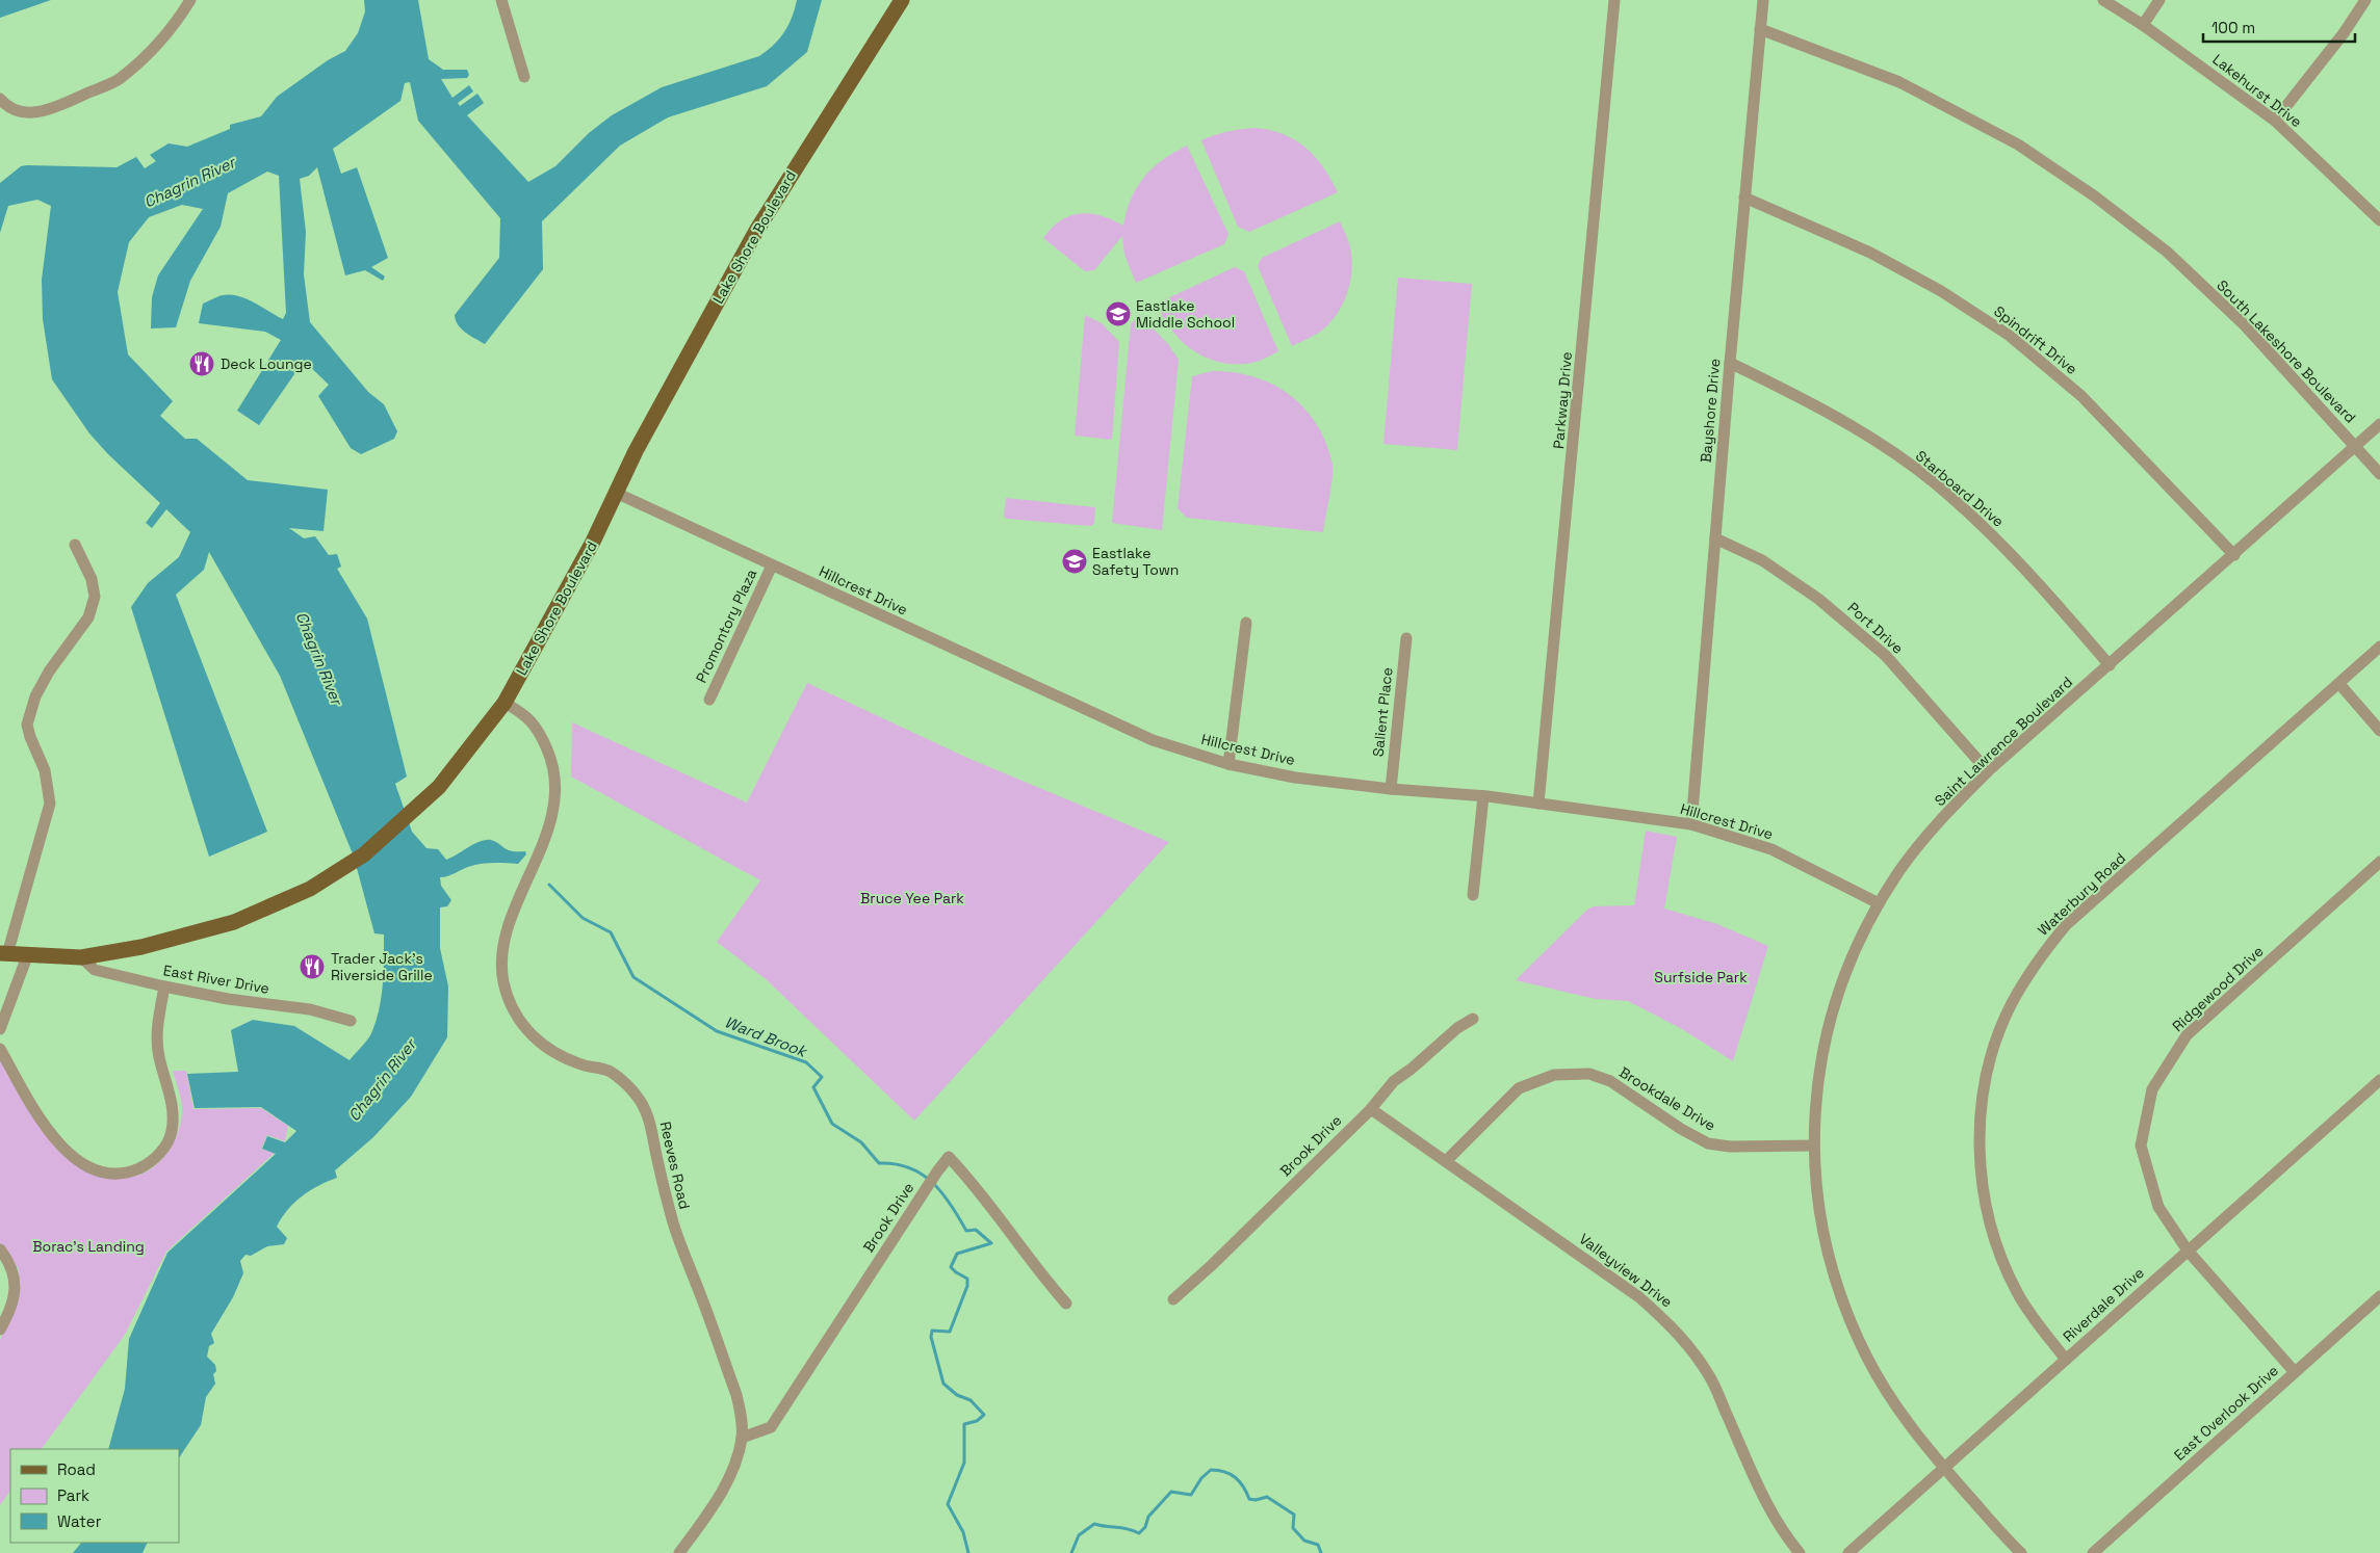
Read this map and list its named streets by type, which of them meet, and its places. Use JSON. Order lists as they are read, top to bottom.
{
  "streets": {
    "main road": ["Lake Shore Boulevard"],
    "street": [
      "Lakehurst Drive",
      "Spindrift Drive",
      "South Lakeshore Boulevard",
      "Parkway Drive",
      "Bayshore Drive",
      "Starboard Drive",
      "Hillcrest Drive",
      "Promontory Plaza",
      "Port Drive",
      "Salient Place",
      "Saint Lawrence Boulevard",
      "Waterbury Road",
      "East River Drive",
      "Ridgewood Drive",
      "Brookdale Drive",
      "Brook Drive",
      "Reeves Road",
      "Valleyview Drive",
      "Riverdale Drive",
      "East Overlook Drive"
    ]
  },
  "crossings": [
    ["Lake Shore Boulevard", "Hillcrest Drive"],
    ["Lake Shore Boulevard", "East River Drive"],
    ["Lake Shore Boulevard", "Reeves Road"],
    ["Spindrift Drive", "Bayshore Drive"],
    ["Spindrift Drive", "Saint Lawrence Boulevard"],
    ["South Lakeshore Boulevard", "Bayshore Drive"],
    ["South Lakeshore Boulevard", "Saint Lawrence Boulevard"],
    ["Parkway Drive", "Hillcrest Drive"],
    ["Bayshore Drive", "Starboard Drive"],
    ["Bayshore Drive", "Hillcrest Drive"],
    ["Bayshore Drive", "Port Drive"],
    ["Starboard Drive", "Saint Lawrence Boulevard"],
    ["Hillcrest Drive", "Promontory Plaza"],
    ["Hillcrest Drive", "Salient Place"],
    ["Hillcrest Drive", "Saint Lawrence Boulevard"],
    ["Port Drive", "Saint Lawrence Boulevard"],
    ["Saint Lawrence Boulevard", "Brookdale Drive"],
    ["Saint Lawrence Boulevard", "Riverdale Drive"],
    ["Waterbury Road", "Riverdale Drive"],
    ["Ridgewood Drive", "Riverdale Drive"],
    ["Ridgewood Drive", "East Overlook Drive"],
    ["Brookdale Drive", "Valleyview Drive"],
    ["Brook Drive", "Reeves Road"],
    ["Brook Drive", "Valleyview Drive"]
  ],
  "water": ["Chagrin River", "Ward Brook"],
  "parks": ["Bruce Yee Park", "Surfside Park", "Borac's Landing"],
  "places": {
    "school or university": ["Eastlake Middle School", "Eastlake Safety Town"],
    "restaurant": ["Deck Lounge", "Trader Jack's Riverside Grille"]
  },
  "legend": ["Road", "Park", "Water"],
  "scale_bar": "100 m"
}
